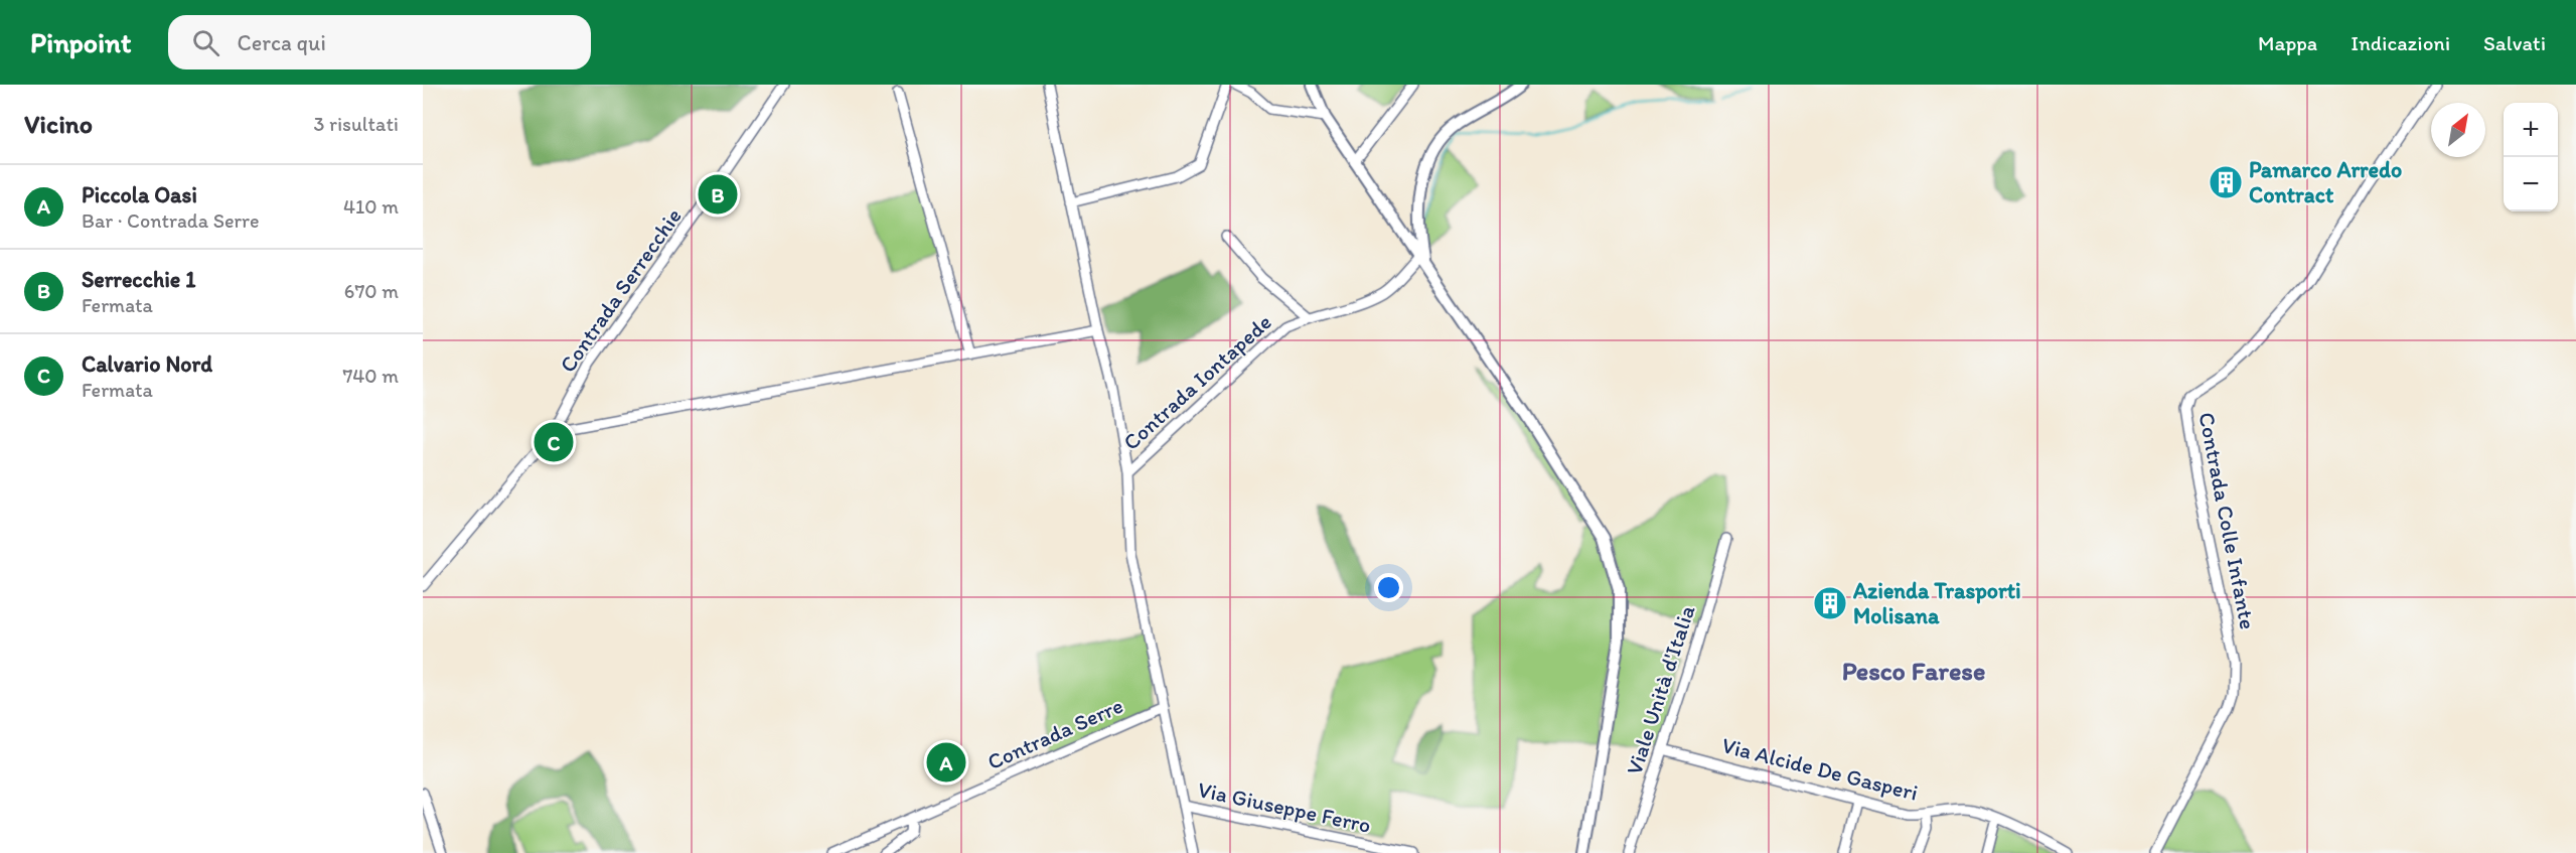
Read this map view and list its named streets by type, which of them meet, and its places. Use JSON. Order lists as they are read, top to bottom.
{
  "streets": {
    "street": [
      "Contrada Serrecchie",
      "Contrada Iontapede",
      "Contrada Colle Infante",
      "Viale Unità d'Italia",
      "Contrada Serre",
      "Via Alcide De Gasperi",
      "Via Giuseppe Ferro"
    ]
  },
  "crossings": [
    ["Contrada Iontapede", "Contrada Serre"],
    ["Contrada Iontapede", "Via Giuseppe Ferro"],
    ["Viale Unità d'Italia", "Via Alcide De Gasperi"]
  ],
  "districts": ["Pesco Farese"],
  "places": {
    "building": ["Pamarco Arredo Contract", "Azienda Trasporti Molisana"]
  },
  "north": "top right",
  "page": {
    "header": "Pinpoint",
    "search": "Cerca qui",
    "nav": ["Mappa", "Indicazioni", "Salvati"],
    "heading": ["Vicino", "3 risultati"],
    "map_buttons": ["+", "−"],
    "list": [
      {
        "mark": "A",
        "name": "Piccola Oasi",
        "note": "Bar · Contrada Serre",
        "value": "410 m"
      },
      {
        "mark": "B",
        "name": "Serrecchie 1",
        "note": "Fermata",
        "value": "670 m"
      },
      {
        "mark": "C",
        "name": "Calvario Nord",
        "note": "Fermata",
        "value": "740 m"
      }
    ],
    "pins": ["B", "C", "A"]
  }
}
